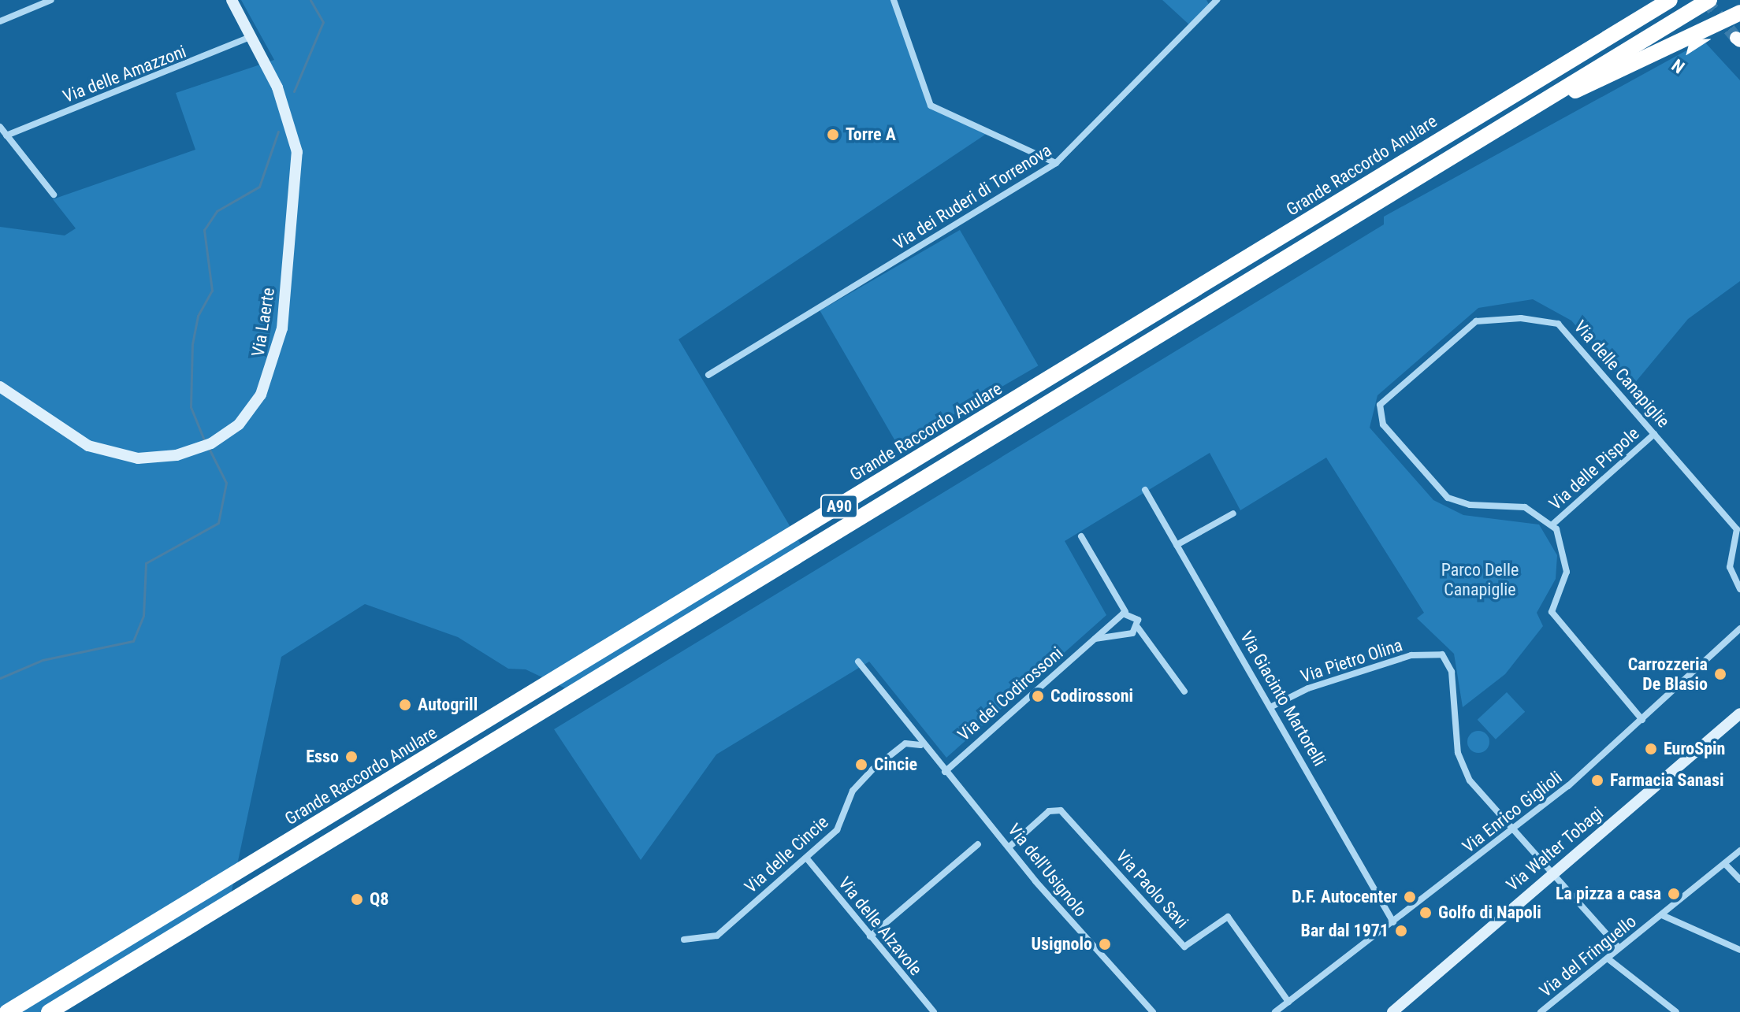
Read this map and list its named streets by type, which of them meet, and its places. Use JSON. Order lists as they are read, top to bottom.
{
  "streets": {
    "highway": ["Grande Raccordo Anulare", "A90"],
    "street": [
      "Via delle Amazzoni",
      "Via dei Ruderi di Torrenova",
      "Via Laerte",
      "Via delle Canapiglie",
      "Via delle Pispole",
      "Via Pietro Olina",
      "Via dei Codirossoni",
      "Via Giacinto Martorelli",
      "Via Enrico Giglioli",
      "Via Walter Tobagi",
      "Via delle Cincie",
      "Via dell'Usignolo",
      "Via Paolo Savi",
      "Via delle Alzavole",
      "Via del Fringuello"
    ]
  },
  "crossings": [
    ["Via delle Amazzoni", "Via Laerte"],
    ["Via delle Canapiglie", "Via delle Pispole"],
    ["Via Pietro Olina", "Via Giacinto Martorelli"],
    ["Via Pietro Olina", "Via Enrico Giglioli"],
    ["Via dei Codirossoni", "Via dell'Usignolo"],
    ["Via Giacinto Martorelli", "Via Enrico Giglioli"],
    ["Via Enrico Giglioli", "Via Paolo Savi"],
    ["Via delle Cincie", "Via dell'Usignolo"],
    ["Via delle Cincie", "Via delle Alzavole"],
    ["Via dell'Usignolo", "Via Paolo Savi"]
  ],
  "parks": ["Parco Delle Canapiglie"],
  "places": [
    "Torre A",
    "Carrozzeria De Blasio",
    "Codirossoni",
    "Autogrill",
    "EuroSpin",
    "Esso",
    "Cincie",
    "Farmacia Sanasi",
    "La pizza a casa",
    "D.F. Autocenter",
    "Q8",
    "Golfo di Napoli",
    "Bar dal 1971",
    "Usignolo"
  ],
  "north": "bottom left"
}
